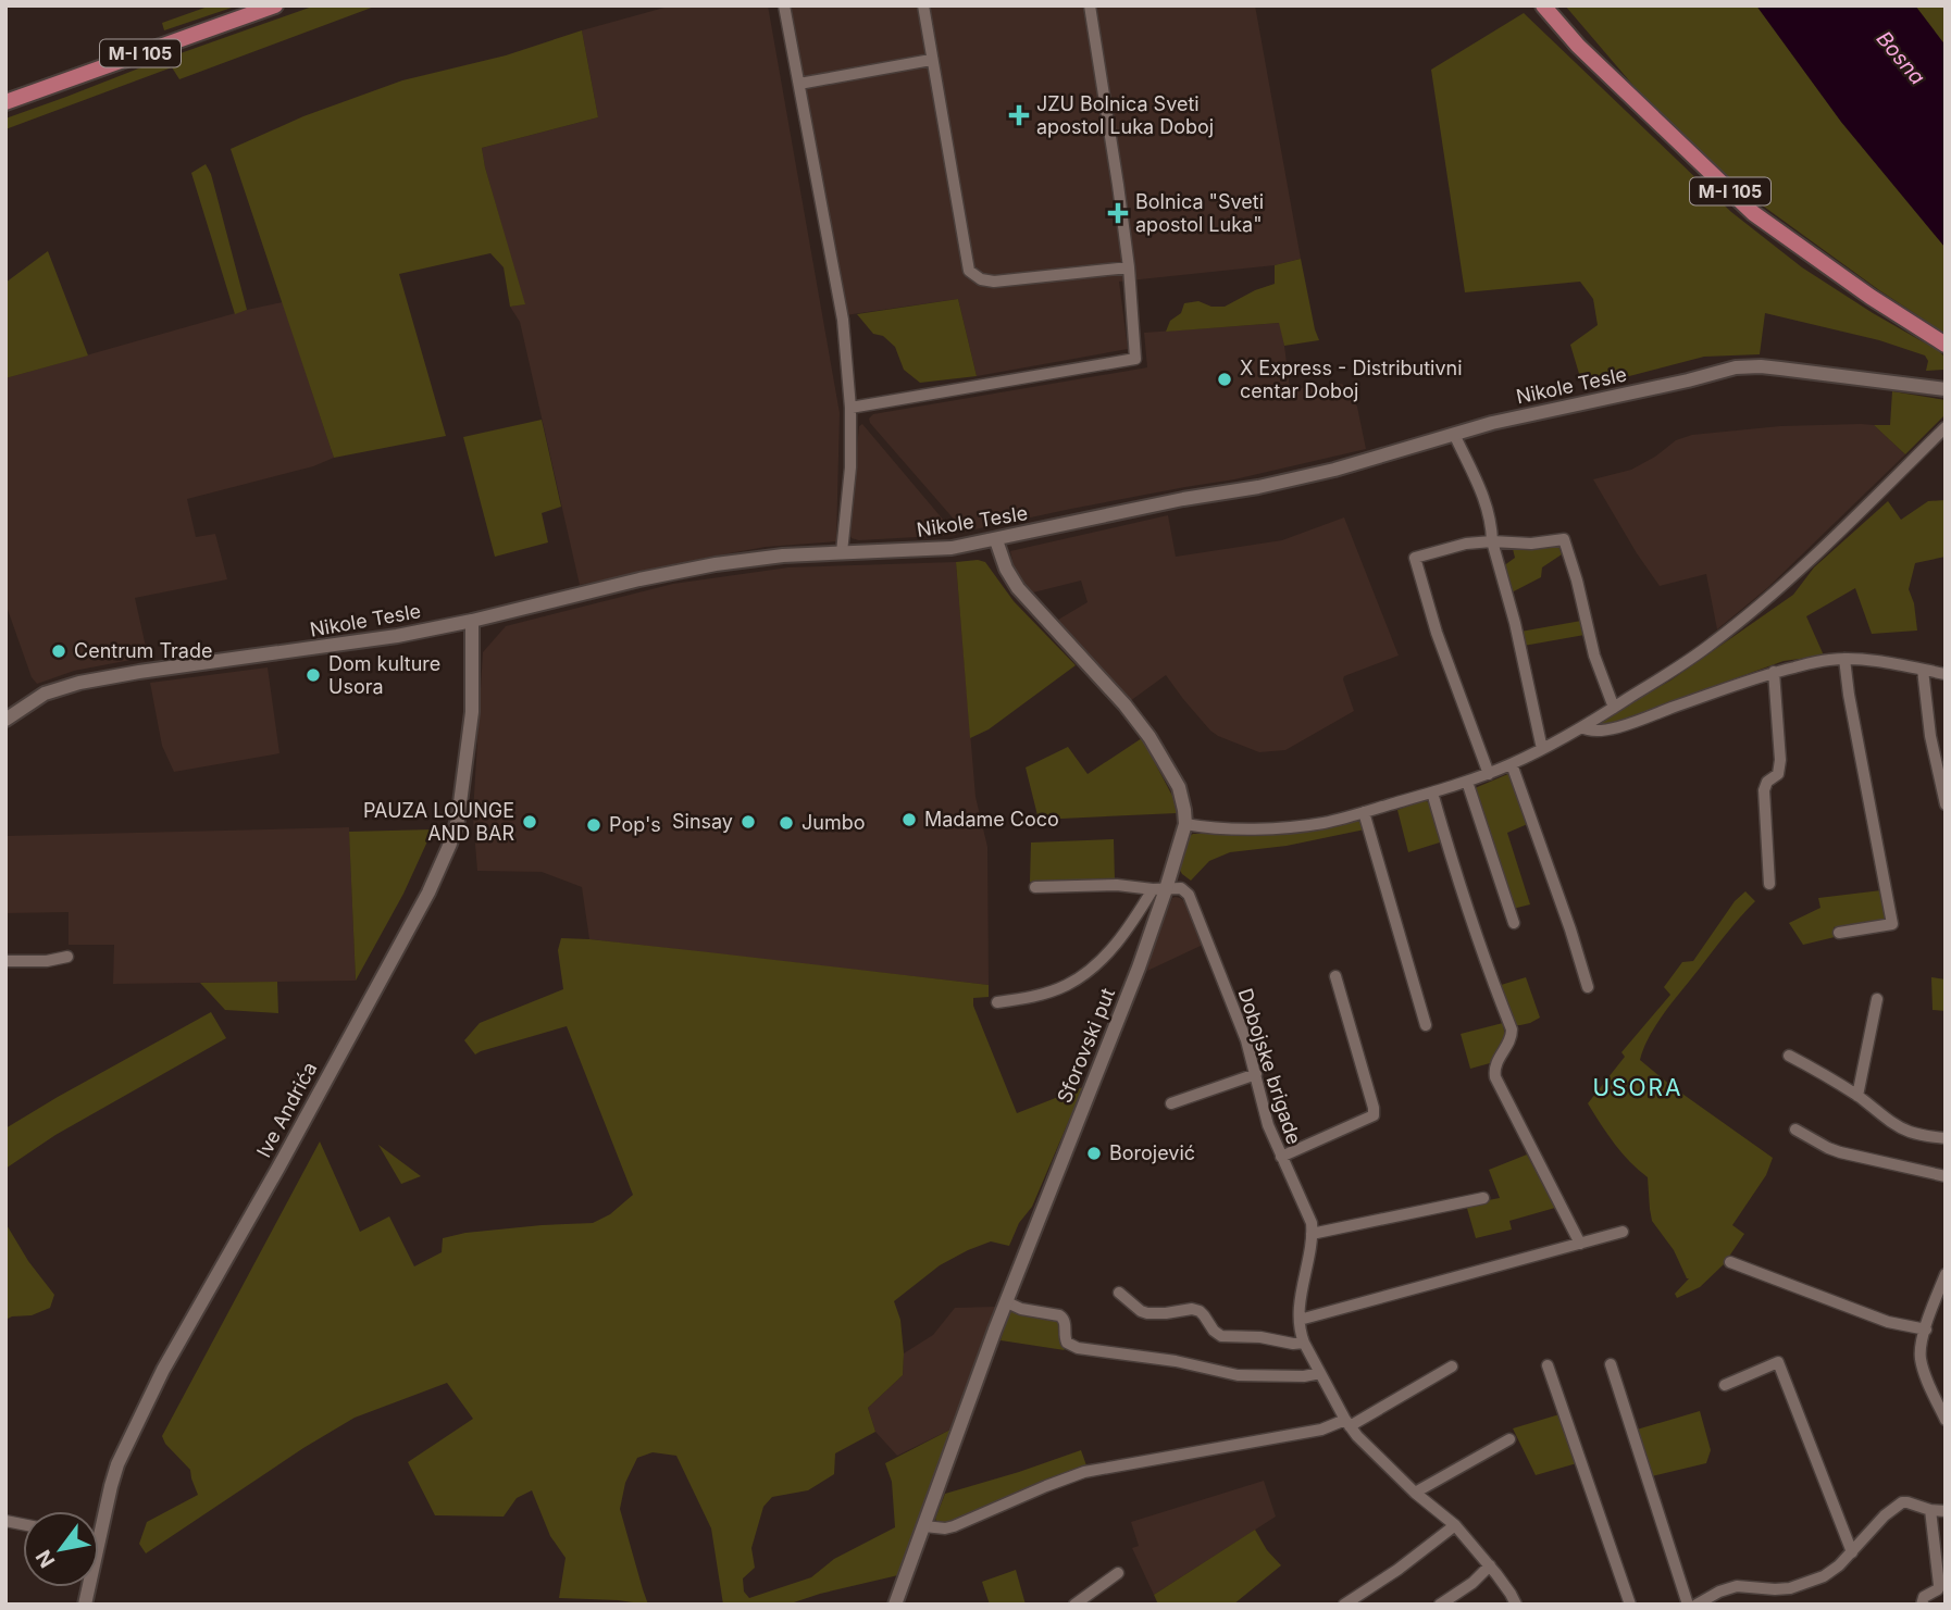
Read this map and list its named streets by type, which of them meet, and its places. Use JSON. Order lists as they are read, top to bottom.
{
  "streets": {
    "main road": ["M-I 105"],
    "street": [
      "Nikole Tesle",
      "Sforovski put",
      "Dobojske brigade",
      "Ive Andrića"
    ]
  },
  "crossings": [
    ["Nikole Tesle", "Sforovski put"],
    ["Nikole Tesle", "Ive Andrića"],
    ["Sforovski put", "Dobojske brigade"]
  ],
  "districts": ["USORA"],
  "water": ["Bosna"],
  "places": {
    "health": ["JZU Bolnica Sveti apostol Luka Doboj", "Bolnica \"Sveti apostol Luka\""],
    "other": [
      "X Express - Distributivni centar Doboj",
      "Centrum Trade",
      "Dom kulture Usora",
      "Madame Coco",
      "PAUZA LOUNGE AND BAR",
      "Sinsay",
      "Jumbo",
      "Pop's",
      "Borojević"
    ]
  },
  "north": "bottom left"
}
